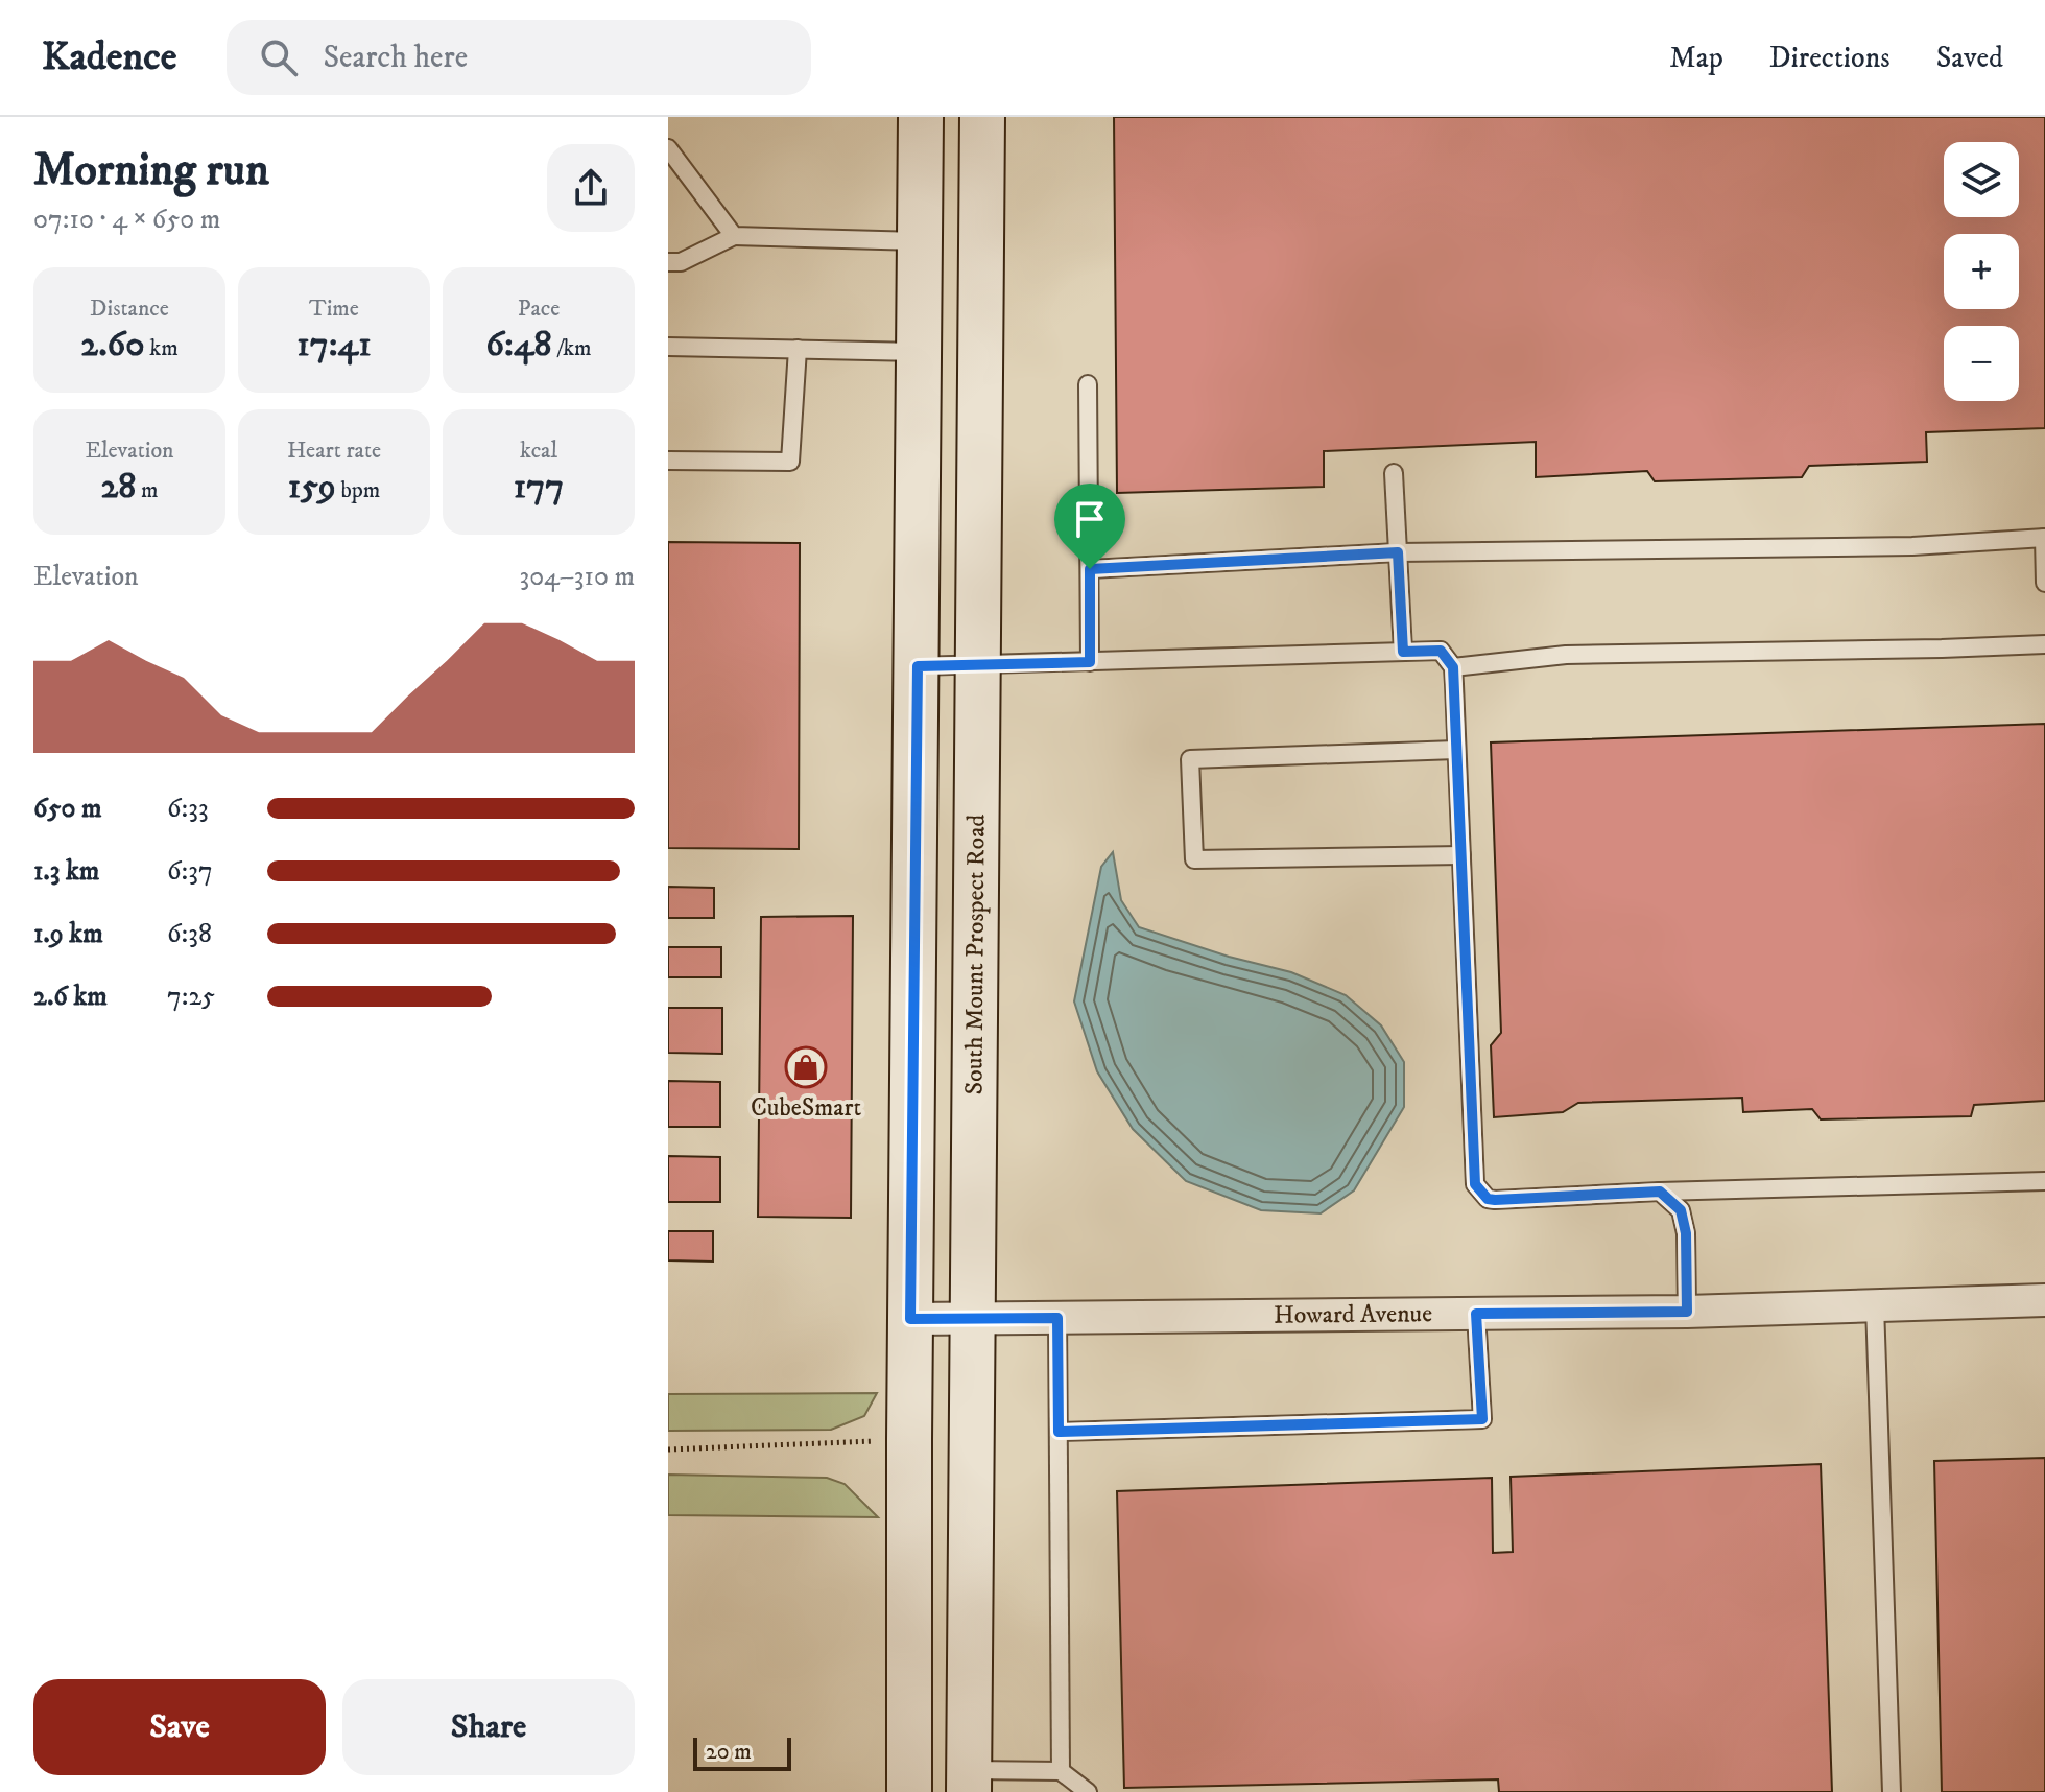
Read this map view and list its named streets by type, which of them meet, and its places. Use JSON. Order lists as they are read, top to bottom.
{
  "streets": {
    "main road": ["South Mount Prospect Road"],
    "street": ["Howard Avenue"]
  },
  "crossings": [
    ["South Mount Prospect Road", "Howard Avenue"]
  ],
  "places": {
    "shop": ["CubeSmart"]
  },
  "scale_bar": "20 m",
  "page": {
    "header": "Kadence",
    "search": "Search here",
    "nav": ["Map", "Directions", "Saved"],
    "heading": ["Morning run", "07:10 · 4 × 650 m"],
    "map_buttons": ["+", "−"],
    "stats": [
      ["Distance", "2.60 km"],
      ["Time", "17:41"],
      ["Pace", "6:48 /km"],
      ["Elevation", "28 m"],
      ["Heart rate", "159 bpm"],
      ["kcal", "177"]
    ],
    "chart": ["Elevation", "304–310 m"],
    "list": [
      {
        "name": "650 m",
        "note": "6:33"
      },
      {
        "name": "1.3 km",
        "note": "6:37"
      },
      {
        "name": "1.9 km",
        "note": "6:38"
      },
      {
        "name": "2.6 km",
        "note": "7:25"
      }
    ],
    "buttons": ["Save", "Share"],
    "scale": "20 m"
  }
}
